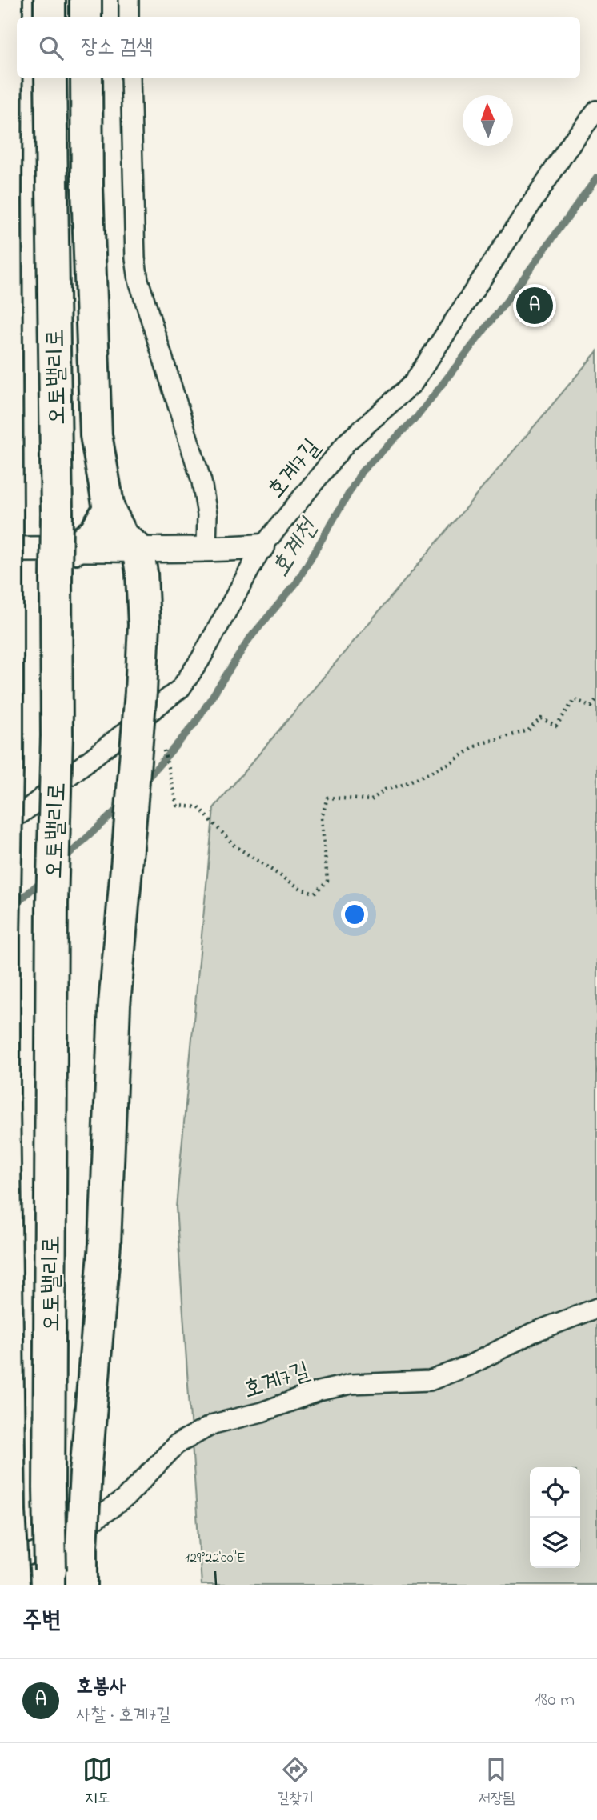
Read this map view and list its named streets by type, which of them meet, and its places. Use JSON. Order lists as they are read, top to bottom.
{
  "streets": {
    "highway": ["오토밸리로"],
    "street": ["호계7길"]
  },
  "water": ["호계천"],
  "north": "top",
  "page": {
    "search": "장소 검색",
    "pins": "A",
    "heading": "주변",
    "list": [
      {
        "mark": "A",
        "name": "호봉사",
        "note": "사찰 · 호계7길",
        "value": "180 m"
      }
    ],
    "nav": ["지도", "길찾기", "저장됨"]
  },
  "coordinates": ["129°22'00\"E"]
}
